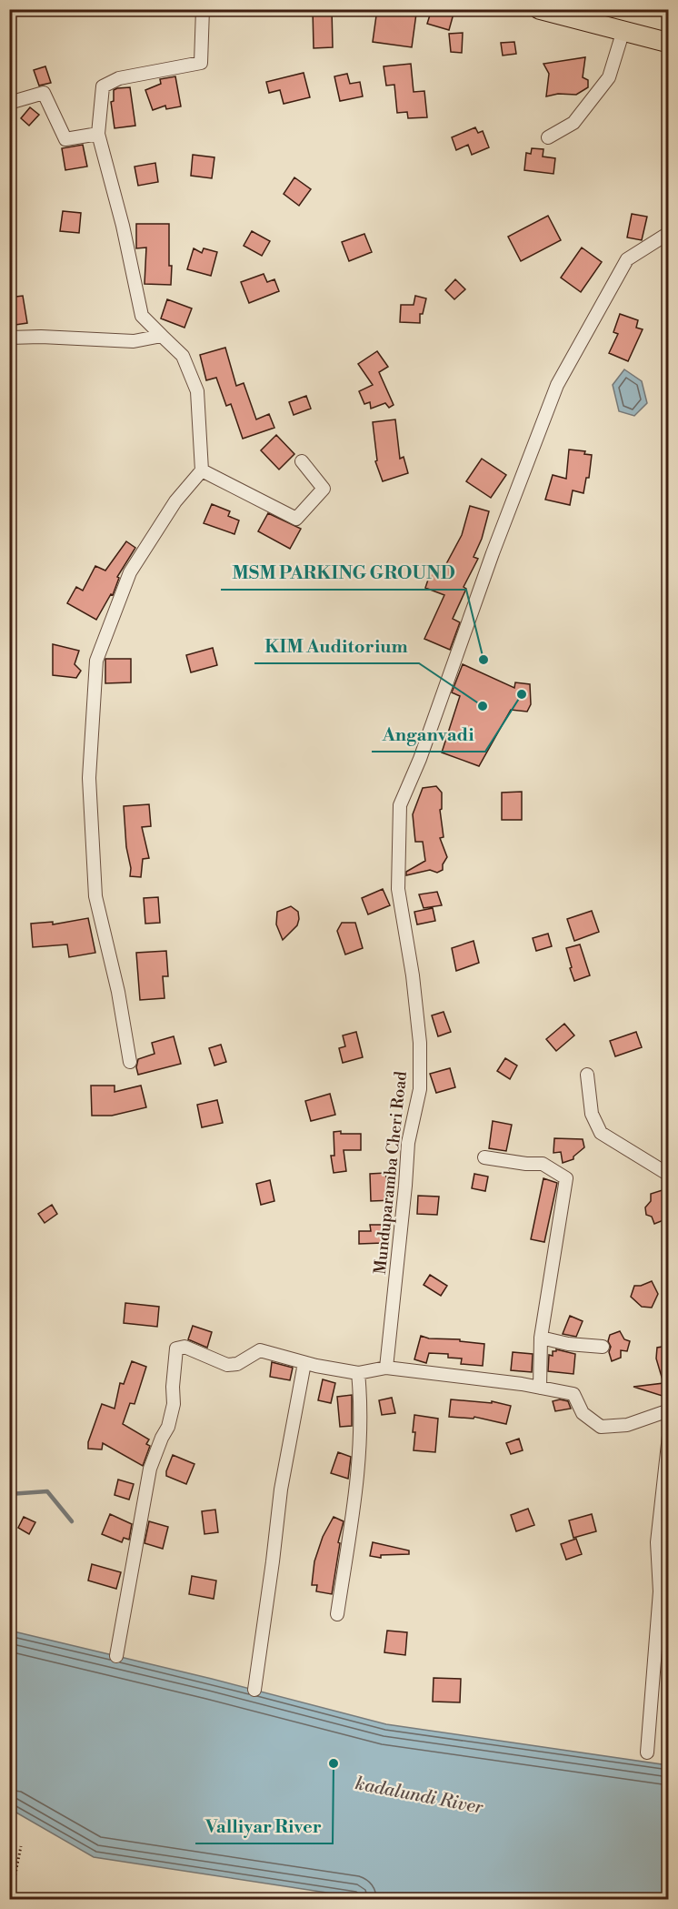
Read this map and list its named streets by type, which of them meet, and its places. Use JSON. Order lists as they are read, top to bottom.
{
  "streets": {
    "street": ["Munduparamba Cheri Road"]
  },
  "water": ["kadalundi River"],
  "places": [
    "MSM PARKING GROUND",
    "Anganvadi",
    "KIM Auditorium",
    "Valliyar River"
  ]
}
